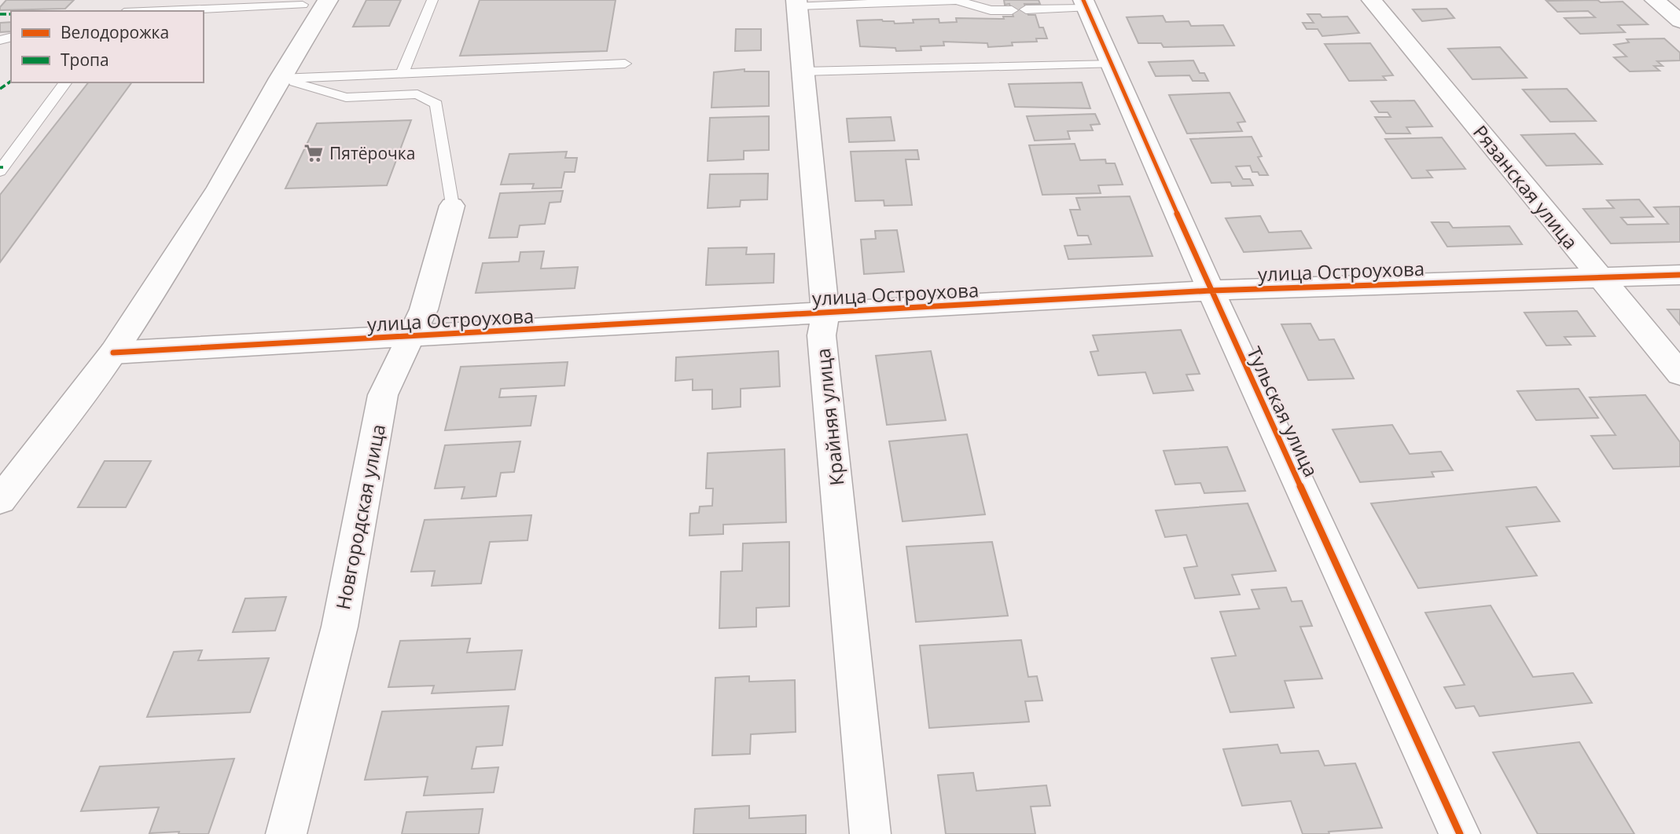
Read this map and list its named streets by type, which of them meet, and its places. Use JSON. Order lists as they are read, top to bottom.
{
  "streets": {
    "street": [
      "Рязанская улица",
      "улица Остроухова",
      "Тульская улица",
      "Крайняя улица",
      "Новгородская улица"
    ]
  },
  "crossings": [
    ["Рязанская улица", "улица Остроухова"],
    ["улица Остроухова", "Тульская улица"],
    ["улица Остроухова", "Крайняя улица"],
    ["улица Остроухова", "Новгородская улица"]
  ],
  "places": {
    "supermarket": ["Пятёрочка"]
  },
  "legend": ["Велодорожка", "Тропа"]
}
